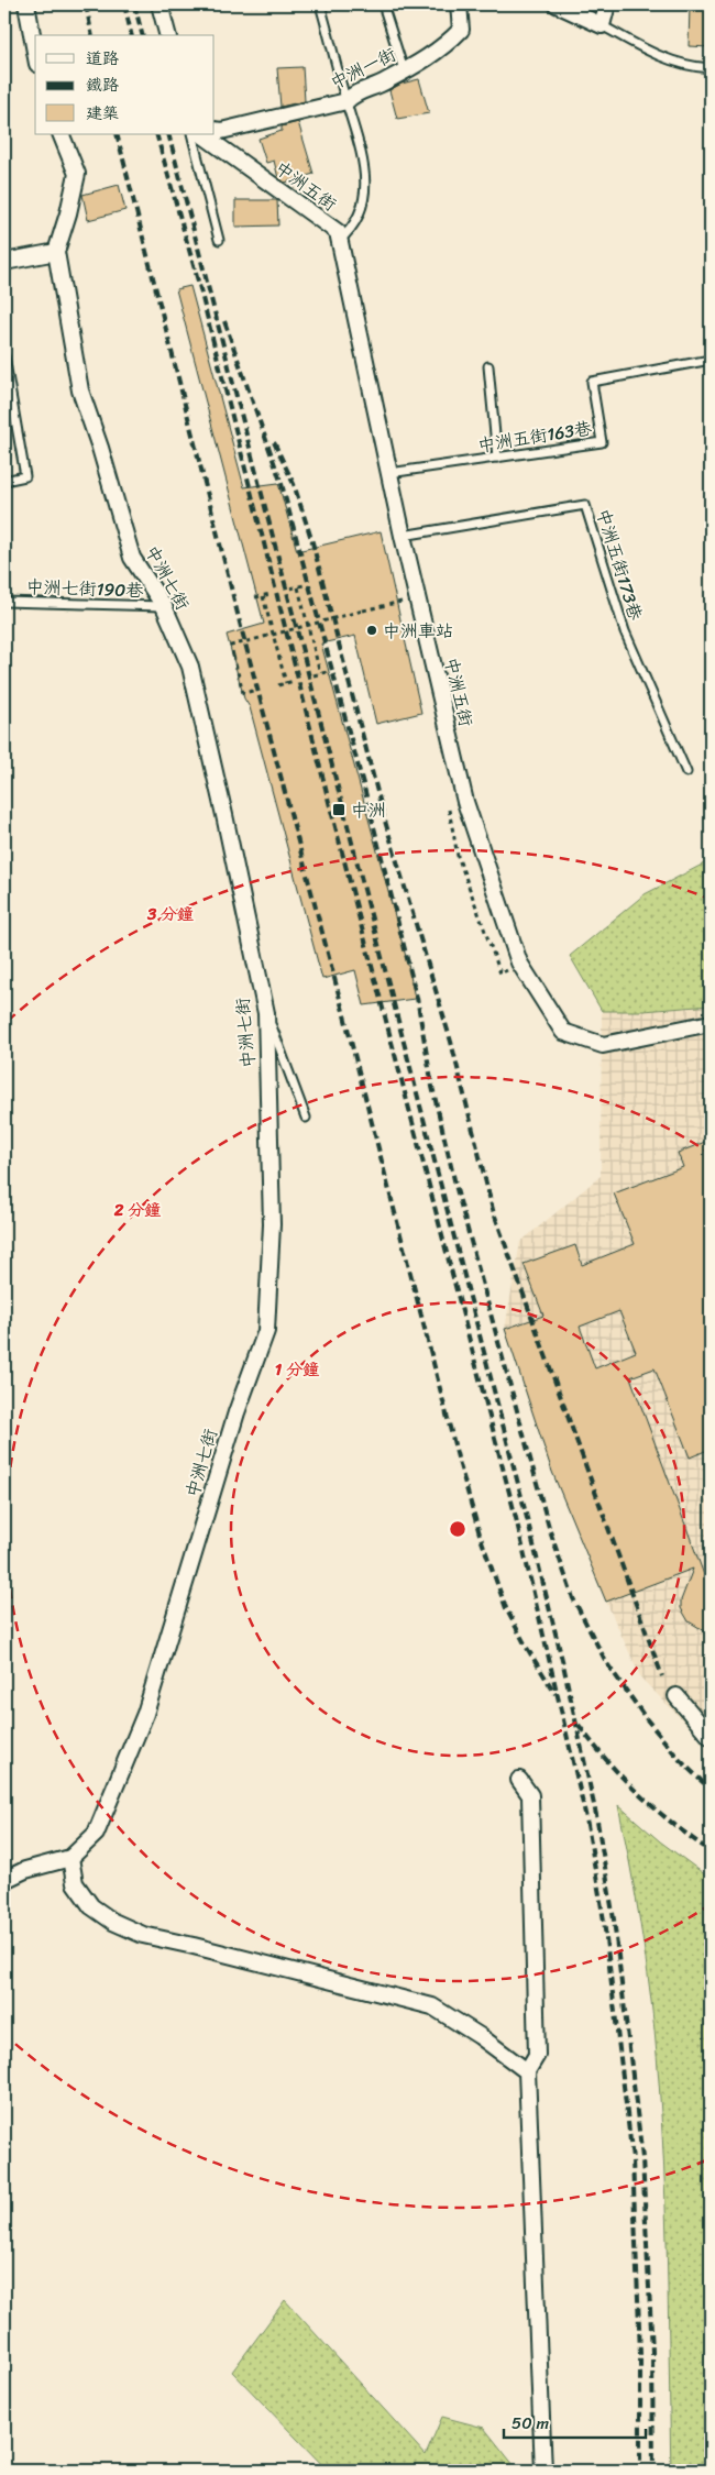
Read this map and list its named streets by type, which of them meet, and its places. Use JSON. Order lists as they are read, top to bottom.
{
  "streets": {
    "street": ["中洲一街", "中洲五街", "中洲七街"],
    "lane": ["中洲五街163巷", "中洲五街173巷", "中洲七街190巷"]
  },
  "crossings": [
    ["中洲五街", "中洲五街163巷"],
    ["中洲五街", "中洲五街173巷"],
    ["中洲七街", "中洲七街190巷"]
  ],
  "places": {
    "other": ["中洲車站"],
    "transit": ["中洲"]
  },
  "legend": ["道路", "鐵路", "建築"],
  "scale_bar": "50 m",
  "rings": ["3 分鐘", "2 分鐘", "1 分鐘"]
}
